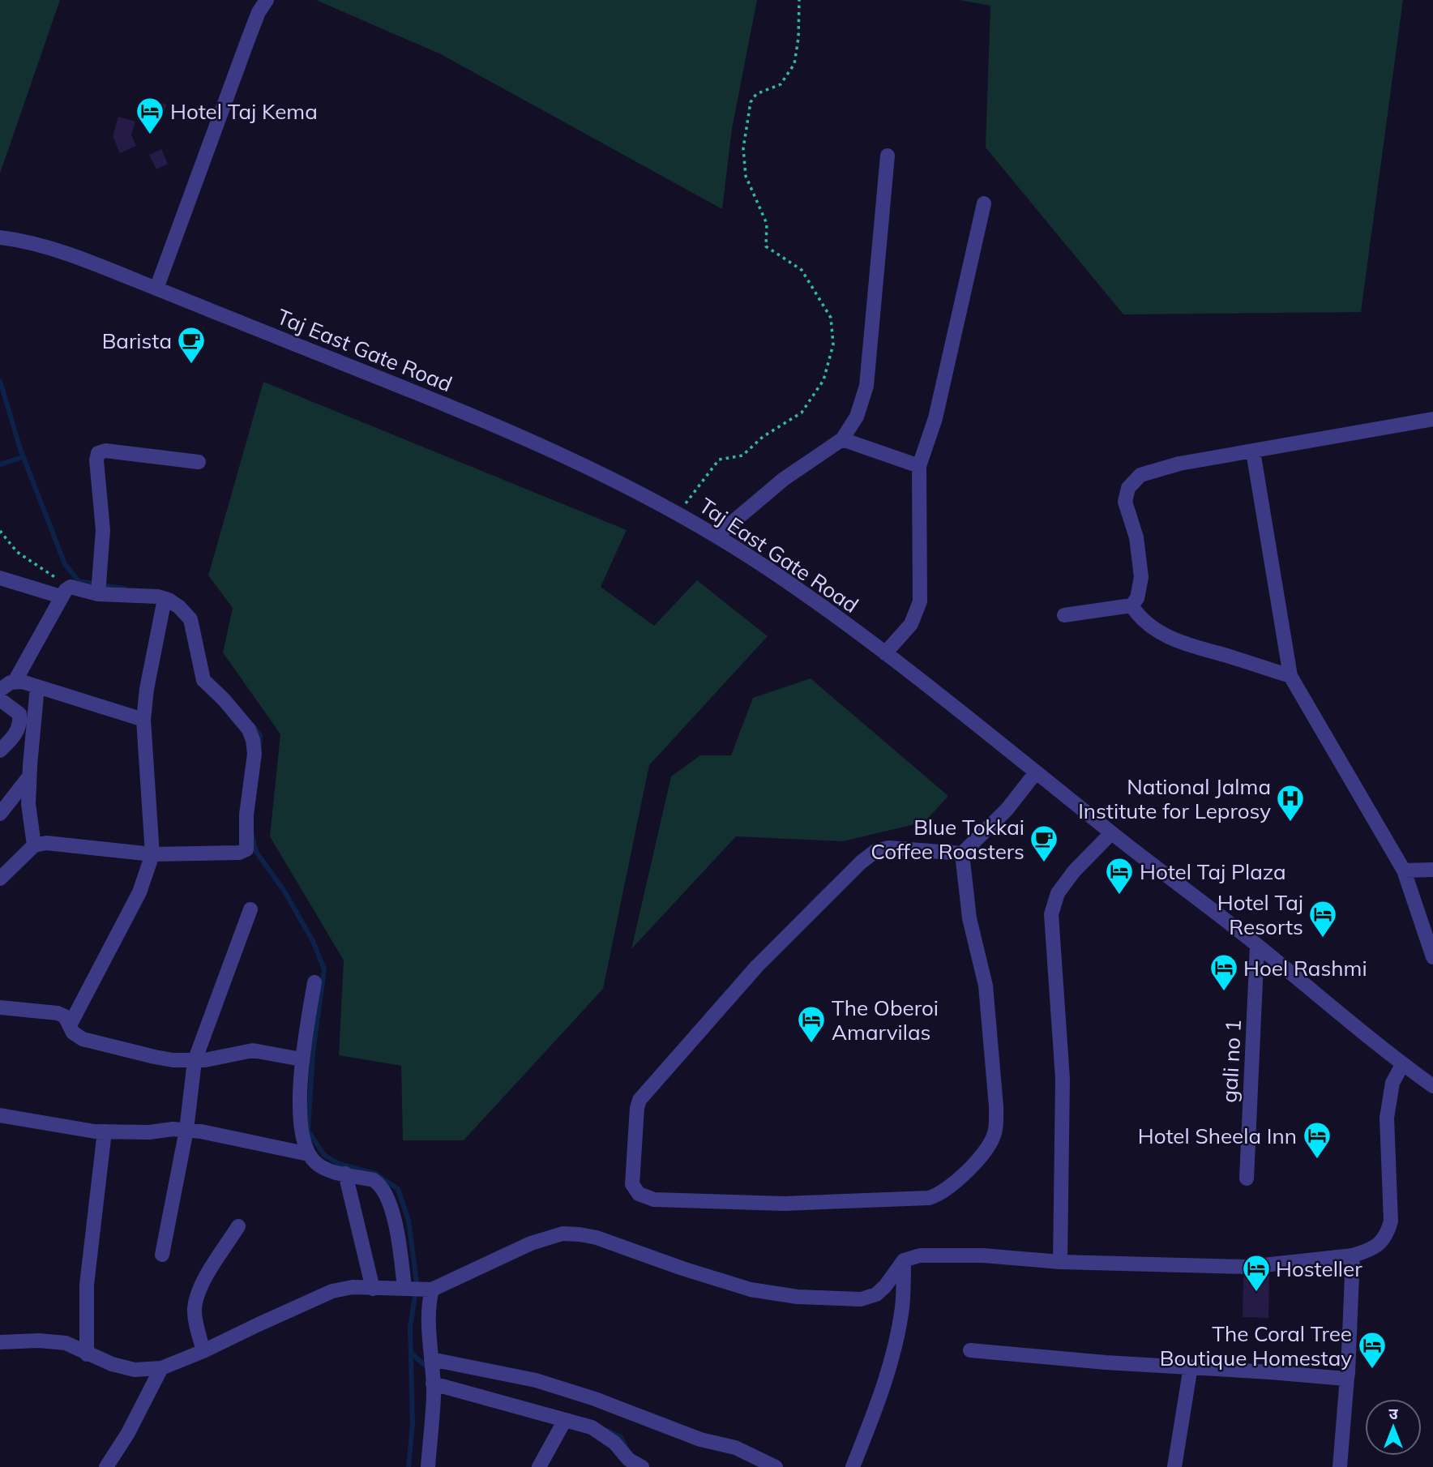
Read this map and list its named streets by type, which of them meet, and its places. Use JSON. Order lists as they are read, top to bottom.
{
  "streets": {
    "street": ["Taj East Gate Road", "gali no 1"]
  },
  "crossings": [
    ["Taj East Gate Road", "gali no 1"]
  ],
  "places": {
    "hotel": [
      "Hotel Taj Kema",
      "Hotel Taj Plaza",
      "Hotel Taj Resorts",
      "Hoel Rashmi",
      "The Oberoi Amarvilas",
      "Hotel Sheela Inn",
      "Hosteller",
      "The Coral Tree Boutique Homestay"
    ],
    "cafe": ["Barista", "Blue Tokkai Coffee Roasters"],
    "hospital": ["National Jalma Institute for Leprosy"]
  },
  "north": "top"
}
